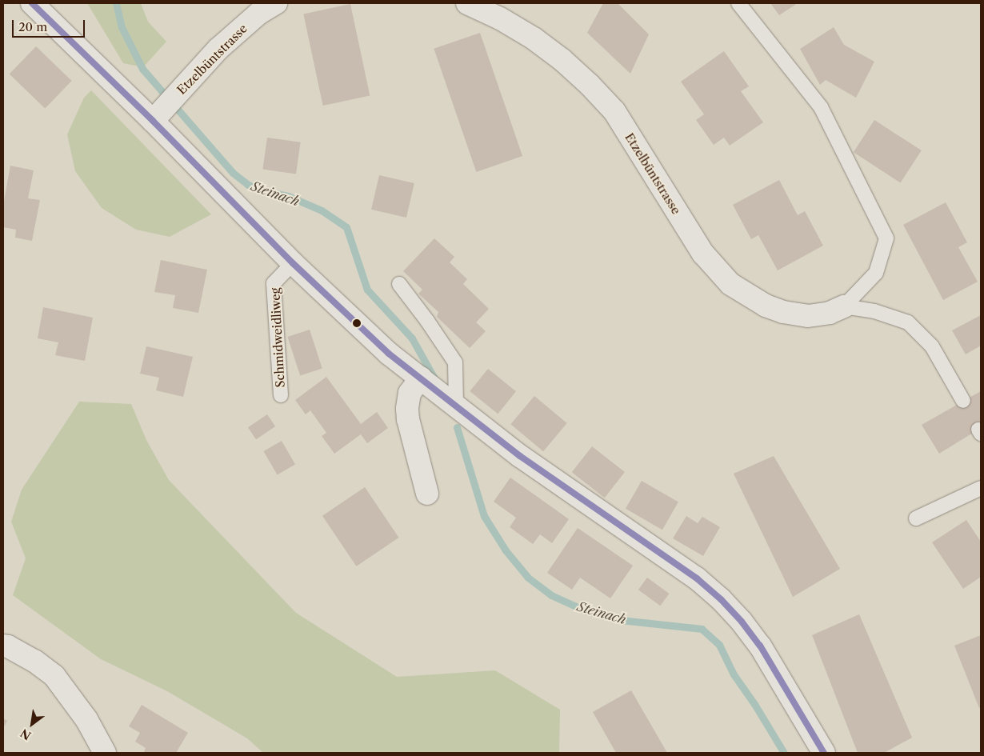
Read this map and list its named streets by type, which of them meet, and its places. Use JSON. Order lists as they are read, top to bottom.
{
  "streets": {
    "street": ["Etzelbüntstrasse"],
    "lane": ["Schmidweidliweg"]
  },
  "water": ["Steinach"],
  "scale_bar": "20 m",
  "north": "bottom left"
}
